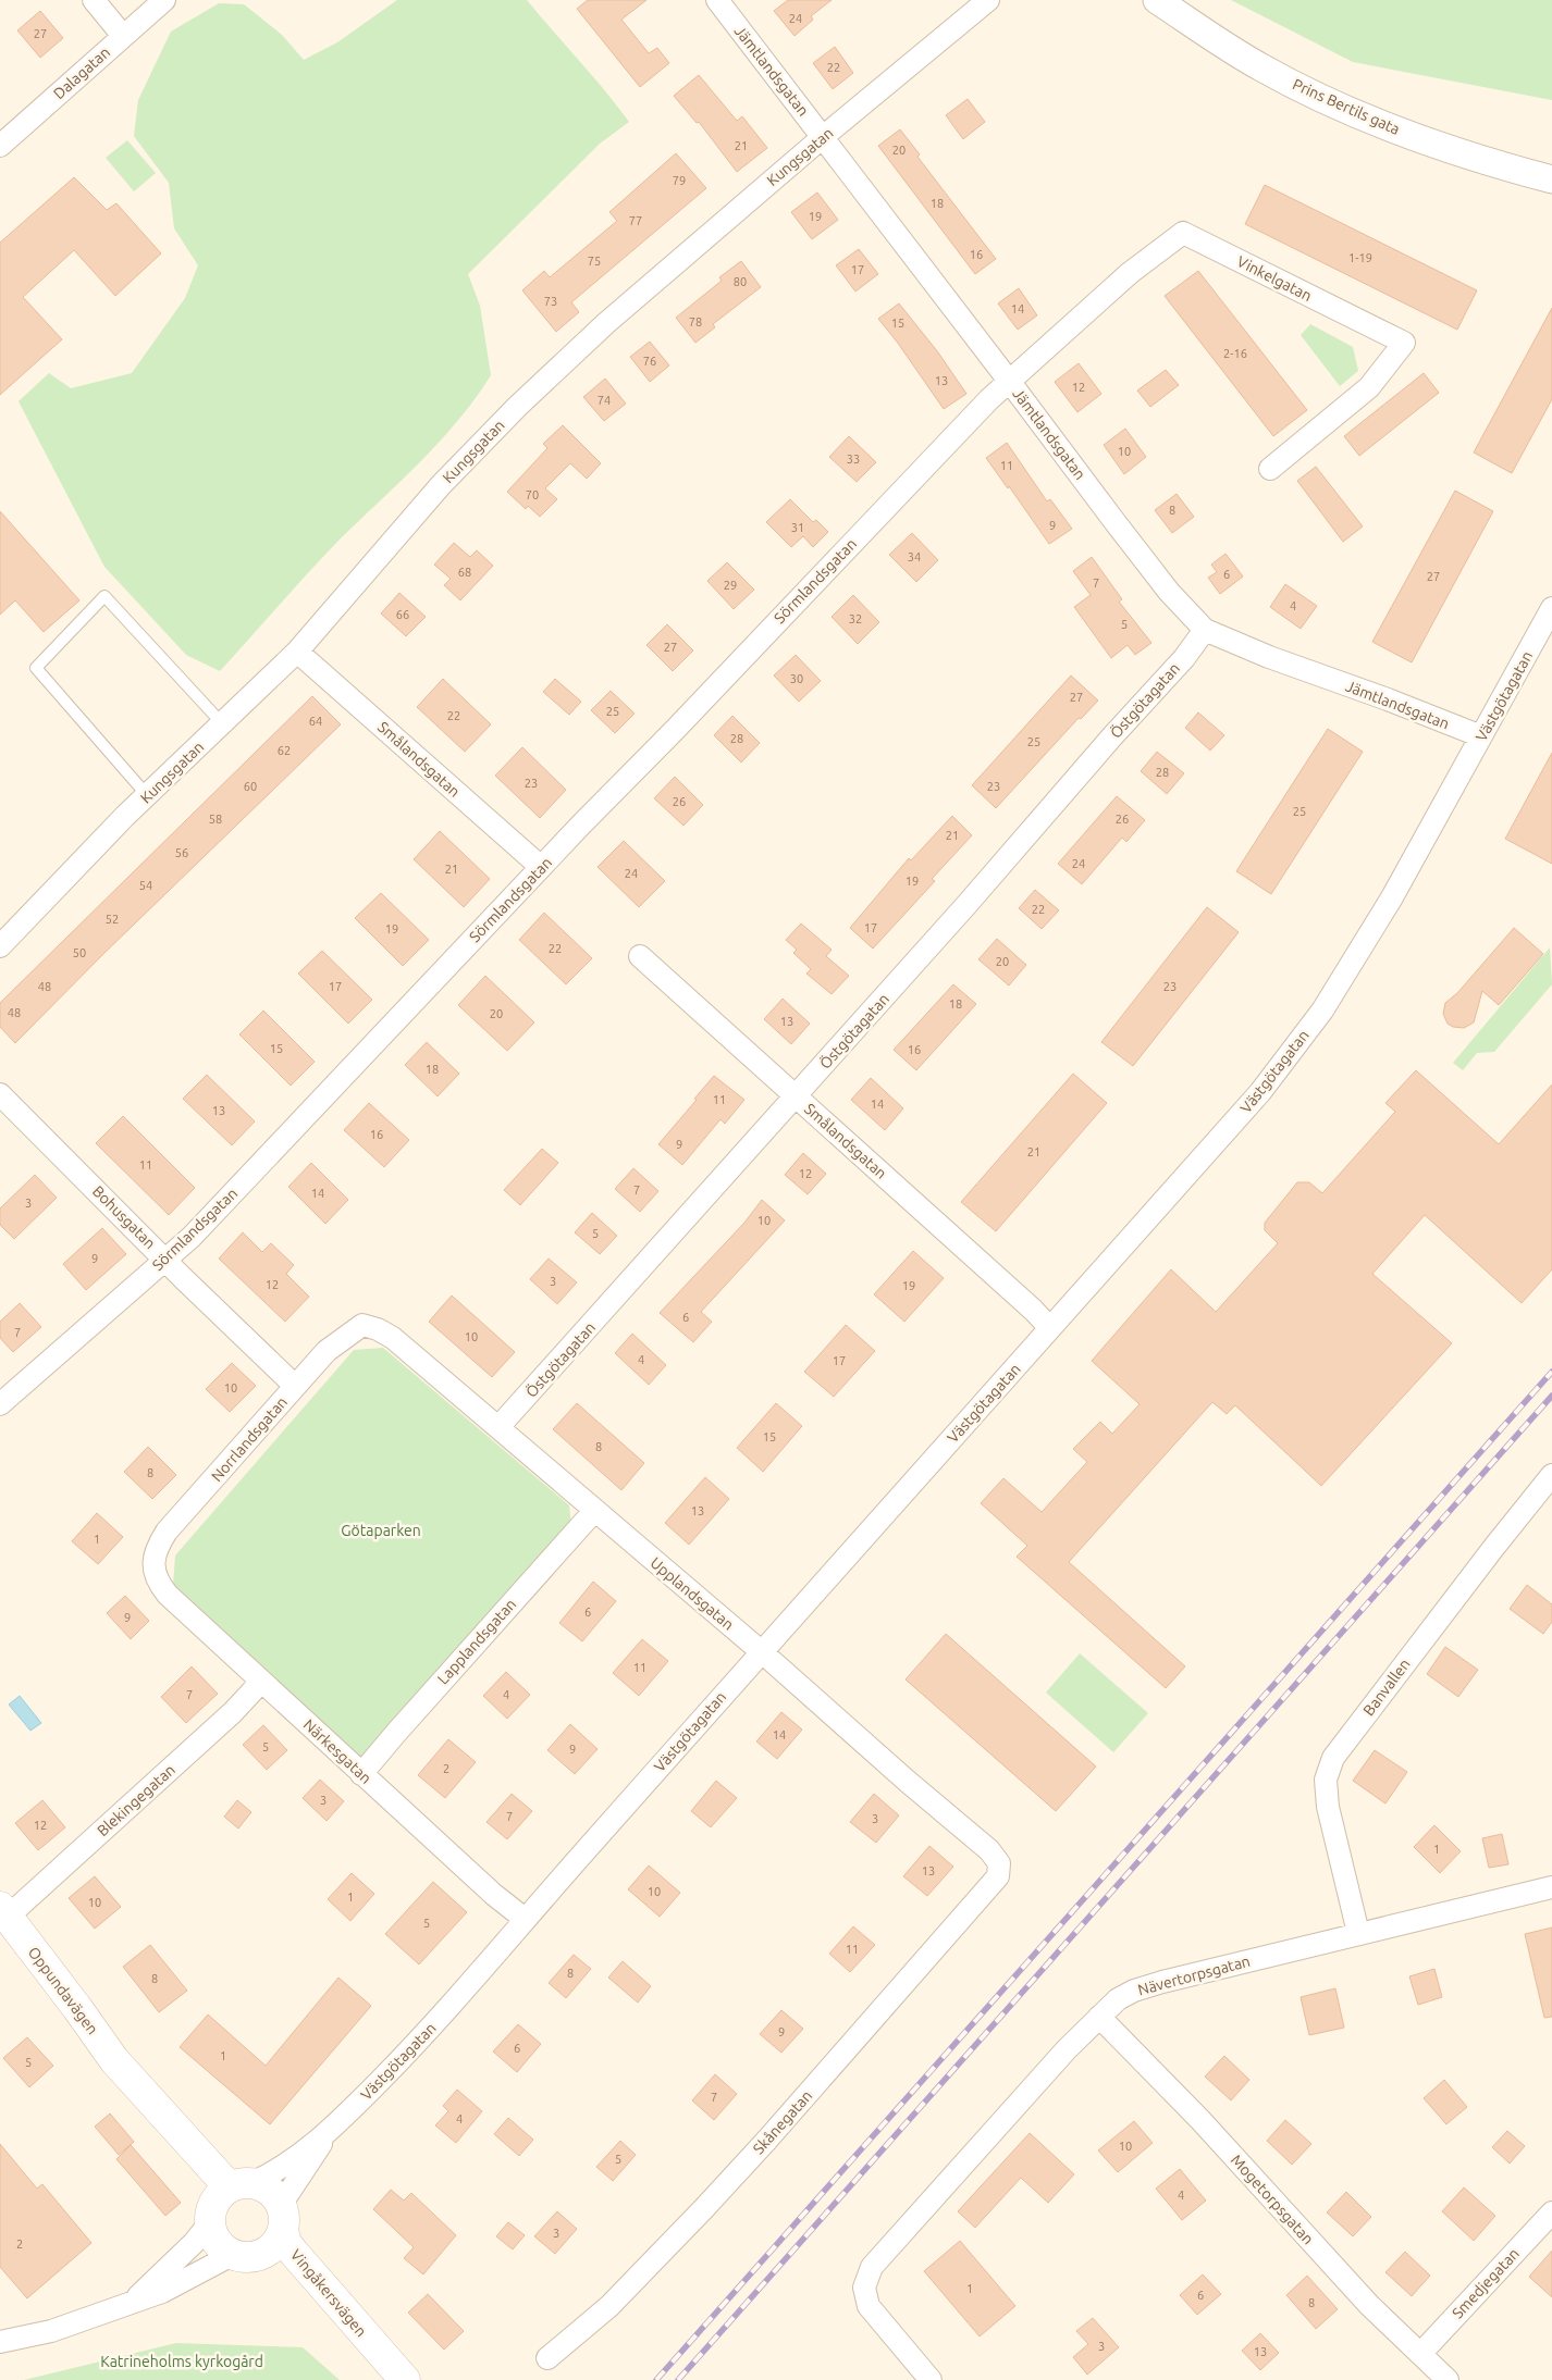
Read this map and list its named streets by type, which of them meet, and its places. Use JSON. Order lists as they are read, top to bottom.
{
  "streets": {
    "main road": ["Oppundavägen", "Vingåkersvägen"],
    "street": [
      "Jämtlandsgatan",
      "Dalagatan",
      "Prins Bertils gata",
      "Kungsgatan",
      "Vinkelgatan",
      "Sörmlandsgatan",
      "Västgötagatan",
      "Östgötagatan",
      "Smålandsgatan",
      "Bohusgatan",
      "Norrlandsgatan",
      "Upplandsgatan",
      "Lapplandsgatan",
      "Banvallen",
      "Närkesgatan",
      "Blekingegatan",
      "Nävertorpsgatan",
      "Skånegatan",
      "Mogetorpsgatan",
      "Smedjegatan"
    ]
  },
  "crossings": [
    ["Jämtlandsgatan", "Kungsgatan"],
    ["Jämtlandsgatan", "Vinkelgatan"],
    ["Jämtlandsgatan", "Sörmlandsgatan"],
    ["Jämtlandsgatan", "Västgötagatan"],
    ["Jämtlandsgatan", "Östgötagatan"],
    ["Kungsgatan", "Smålandsgatan"],
    ["Vinkelgatan", "Sörmlandsgatan"],
    ["Sörmlandsgatan", "Smålandsgatan"],
    ["Sörmlandsgatan", "Bohusgatan"],
    ["Västgötagatan", "Smålandsgatan"],
    ["Västgötagatan", "Upplandsgatan"],
    ["Västgötagatan", "Närkesgatan"],
    ["Västgötagatan", "Oppundavägen"],
    ["Västgötagatan", "Vingåkersvägen"],
    ["Östgötagatan", "Smålandsgatan"],
    ["Östgötagatan", "Upplandsgatan"],
    ["Bohusgatan", "Norrlandsgatan"],
    ["Norrlandsgatan", "Upplandsgatan"],
    ["Norrlandsgatan", "Närkesgatan"],
    ["Upplandsgatan", "Lapplandsgatan"],
    ["Upplandsgatan", "Skånegatan"],
    ["Lapplandsgatan", "Närkesgatan"],
    ["Banvallen", "Nävertorpsgatan"],
    ["Närkesgatan", "Blekingegatan"],
    ["Blekingegatan", "Oppundavägen"],
    ["Nävertorpsgatan", "Mogetorpsgatan"],
    ["Oppundavägen", "Vingåkersvägen"],
    ["Mogetorpsgatan", "Smedjegatan"]
  ],
  "parks": ["Götaparken", "Katrineholms kyrkogård"],
  "house_numbers": [
    "24",
    "27",
    "22",
    "21",
    "20",
    "79",
    "18",
    "19",
    "77",
    "16",
    "1-19",
    "75",
    "17",
    "80",
    "73",
    "14",
    "78",
    "15",
    "2-16",
    "76",
    "13",
    "12",
    "74",
    "10",
    "33",
    "11",
    "70",
    "8",
    "9",
    "31",
    "34",
    "68",
    "6",
    "27",
    "7",
    "29",
    "4",
    "66",
    "32",
    "5",
    "27",
    "30",
    "27",
    "25",
    "22",
    "64",
    "28",
    "25",
    "62",
    "28",
    "23",
    "60",
    "23",
    "26",
    "25",
    "58",
    "26",
    "21",
    "56",
    "24",
    "21",
    "24",
    "19",
    "54",
    "22",
    "52",
    "17",
    "19",
    "22",
    "50",
    "20",
    "48",
    "17",
    "23",
    "18",
    "48",
    "20",
    "13",
    "15",
    "16",
    "18",
    "11",
    "14",
    "13",
    "16",
    "9",
    "21",
    "11",
    "12",
    "7",
    "14",
    "3",
    "10",
    "5",
    "9",
    "3",
    "12",
    "19",
    "6",
    "7",
    "10",
    "4",
    "17",
    "10",
    "15",
    "8",
    "8",
    "13",
    "1",
    "6",
    "9",
    "11",
    "7",
    "4",
    "14",
    "5",
    "9",
    "2",
    "3",
    "7",
    "3",
    "12",
    "1",
    "13",
    "10",
    "1",
    "10",
    "5",
    "11",
    "8",
    "8",
    "9",
    "6",
    "1",
    "5",
    "7",
    "4",
    "10",
    "5",
    "4",
    "3",
    "2",
    "1",
    "6",
    "8",
    "3",
    "13"
  ]
}
